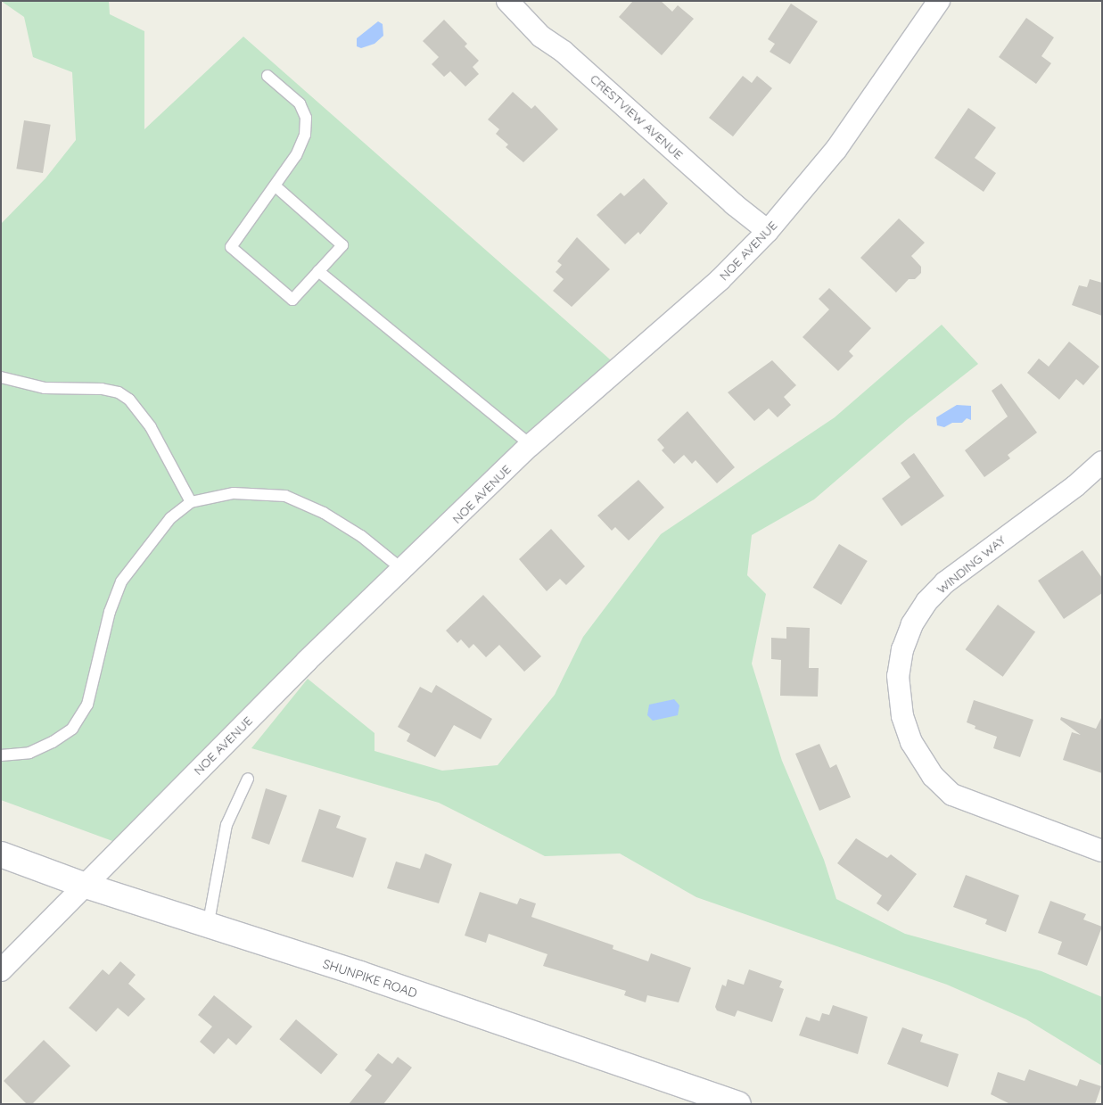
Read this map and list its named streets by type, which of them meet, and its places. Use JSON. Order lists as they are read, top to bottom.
{
  "streets": {
    "main road": ["SHUNPIKE ROAD"],
    "street": ["CRESTVIEW AVENUE", "NOE AVENUE", "WINDING WAY"]
  },
  "crossings": [
    ["CRESTVIEW AVENUE", "NOE AVENUE"],
    ["NOE AVENUE", "SHUNPIKE ROAD"]
  ]
}
